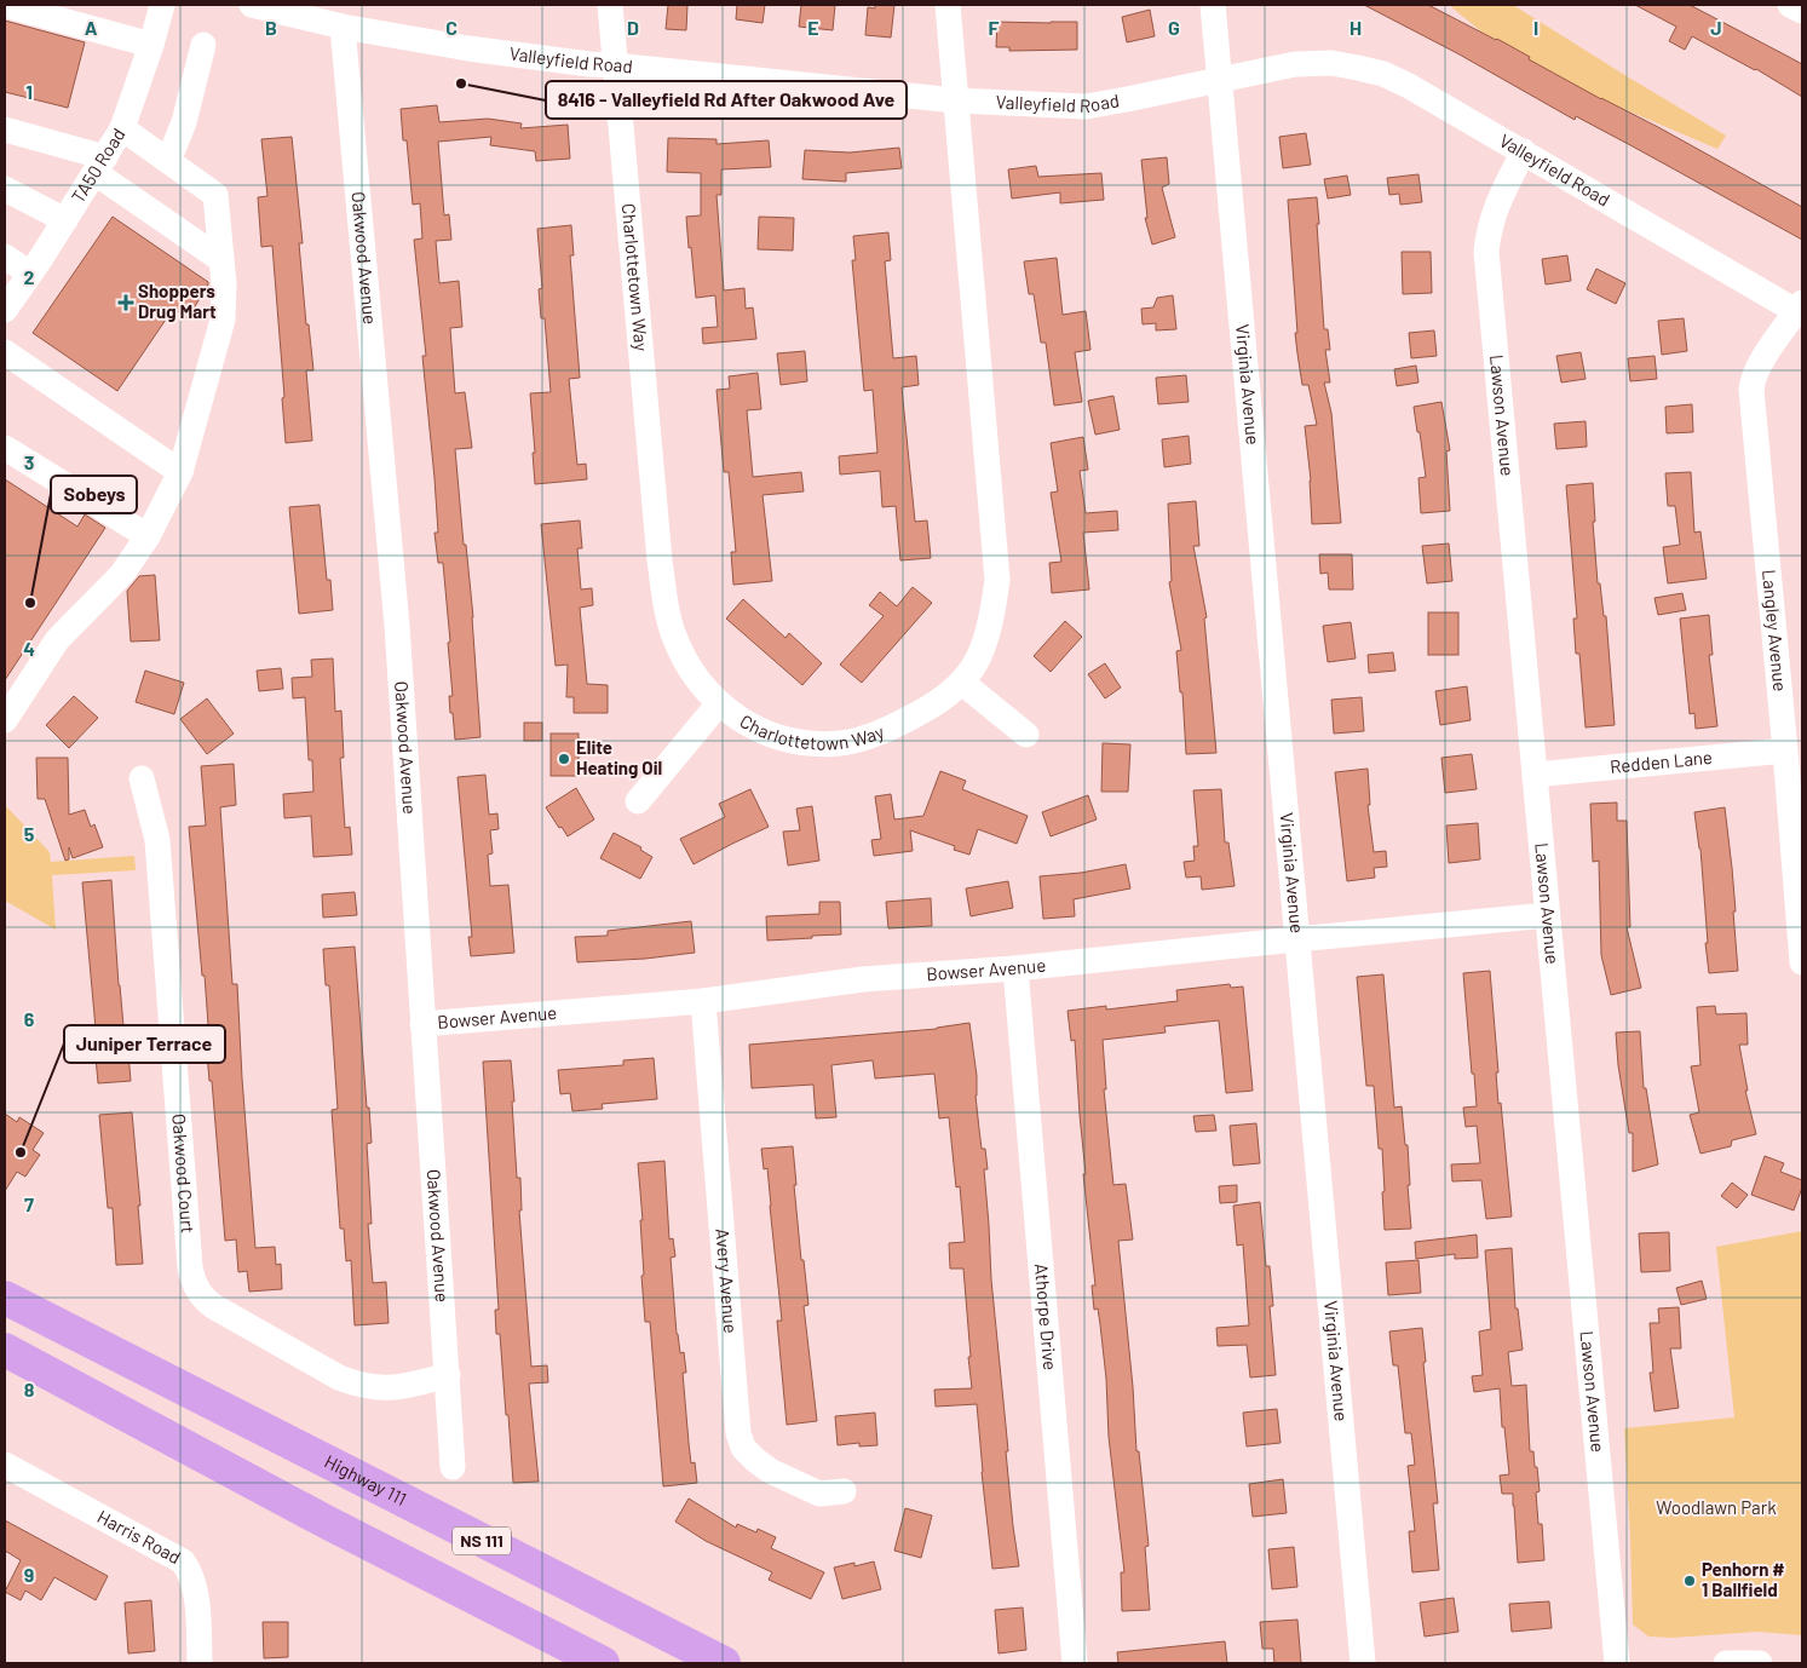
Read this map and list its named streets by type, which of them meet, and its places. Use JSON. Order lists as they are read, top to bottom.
{
  "streets": {
    "highway": ["Highway 111", "NS 111"],
    "street": [
      "Valleyfield Road",
      "TA50 Road",
      "Oakwood Avenue",
      "Charlottetown Way",
      "Virginia Avenue",
      "Lawson Avenue",
      "Langley Avenue",
      "Redden Lane",
      "Bowser Avenue",
      "Oakwood Court",
      "Avery Avenue",
      "Athorpe Drive",
      "Harris Road"
    ]
  },
  "crossings": [
    ["Valleyfield Road", "Oakwood Avenue"],
    ["Valleyfield Road", "Charlottetown Way"],
    ["Valleyfield Road", "Virginia Avenue"],
    ["Valleyfield Road", "Lawson Avenue"],
    ["Valleyfield Road", "Langley Avenue"],
    ["Oakwood Avenue", "Bowser Avenue"],
    ["Oakwood Avenue", "Oakwood Court"],
    ["Virginia Avenue", "Bowser Avenue"],
    ["Lawson Avenue", "Redden Lane"],
    ["Lawson Avenue", "Bowser Avenue"],
    ["Langley Avenue", "Redden Lane"],
    ["Bowser Avenue", "Avery Avenue"],
    ["Bowser Avenue", "Athorpe Drive"]
  ],
  "parks": ["Woodlawn Park"],
  "places": {
    "other": [
      "8416 - Valleyfield Rd After Oakwood Ave",
      "Sobeys",
      "Elite Heating Oil",
      "Juniper Terrace",
      "Penhorn # 1 Ballfield"
    ],
    "health": ["Shoppers Drug Mart"]
  },
  "grid": {
    "columns": [
      "A",
      "B",
      "C",
      "D",
      "E",
      "F",
      "G",
      "H",
      "I",
      "J"
    ],
    "rows": [
      "1",
      "2",
      "3",
      "4",
      "5",
      "6",
      "7",
      "8",
      "9"
    ]
  }
}
